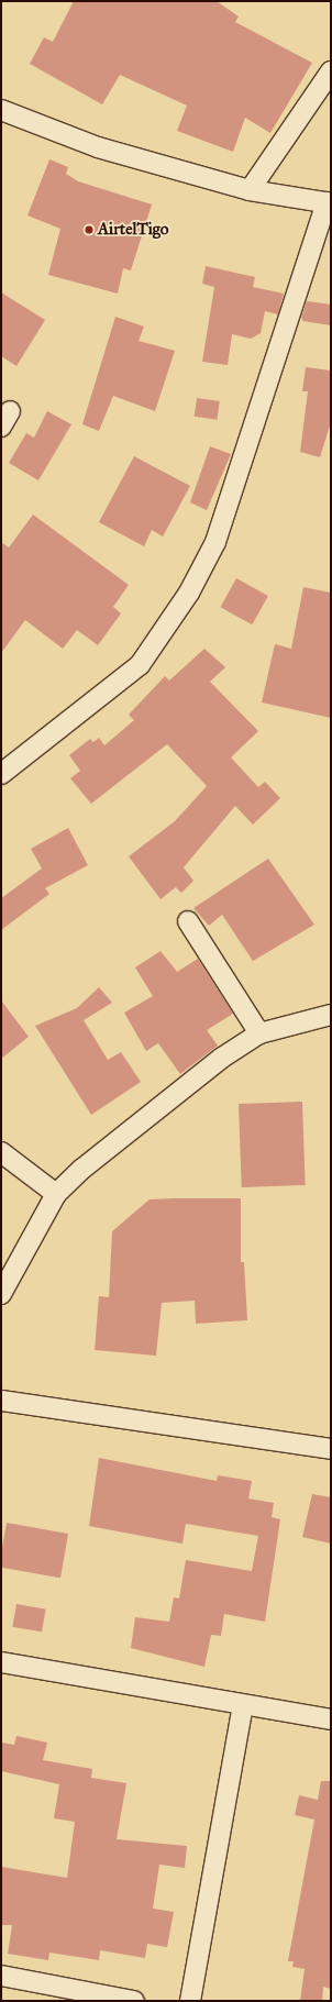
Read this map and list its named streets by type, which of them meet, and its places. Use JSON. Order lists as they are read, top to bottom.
{
  "places": ["AirtelTigo"]
}
